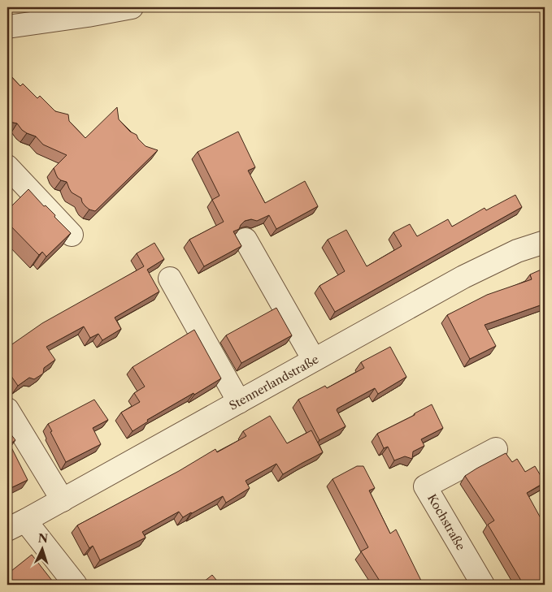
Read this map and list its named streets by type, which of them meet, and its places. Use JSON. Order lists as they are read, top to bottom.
{
  "streets": {
    "street": ["Stennerlandstraße", "Kochstraße"]
  },
  "north": "top"
}
